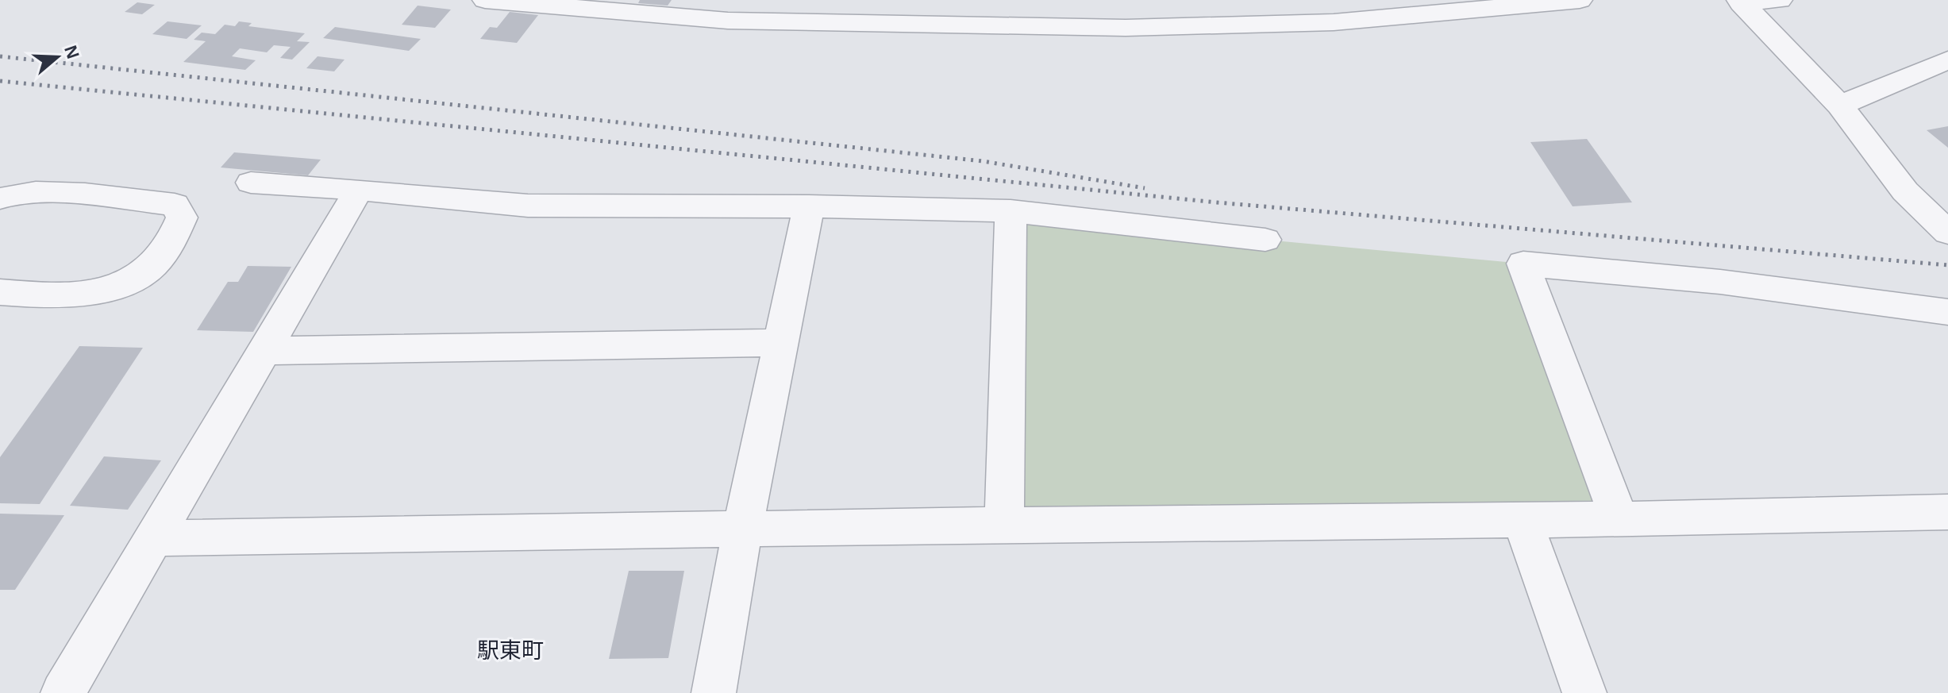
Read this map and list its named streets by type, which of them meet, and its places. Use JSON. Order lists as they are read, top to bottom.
{
  "districts": ["駅東町"],
  "north": "right"
}
